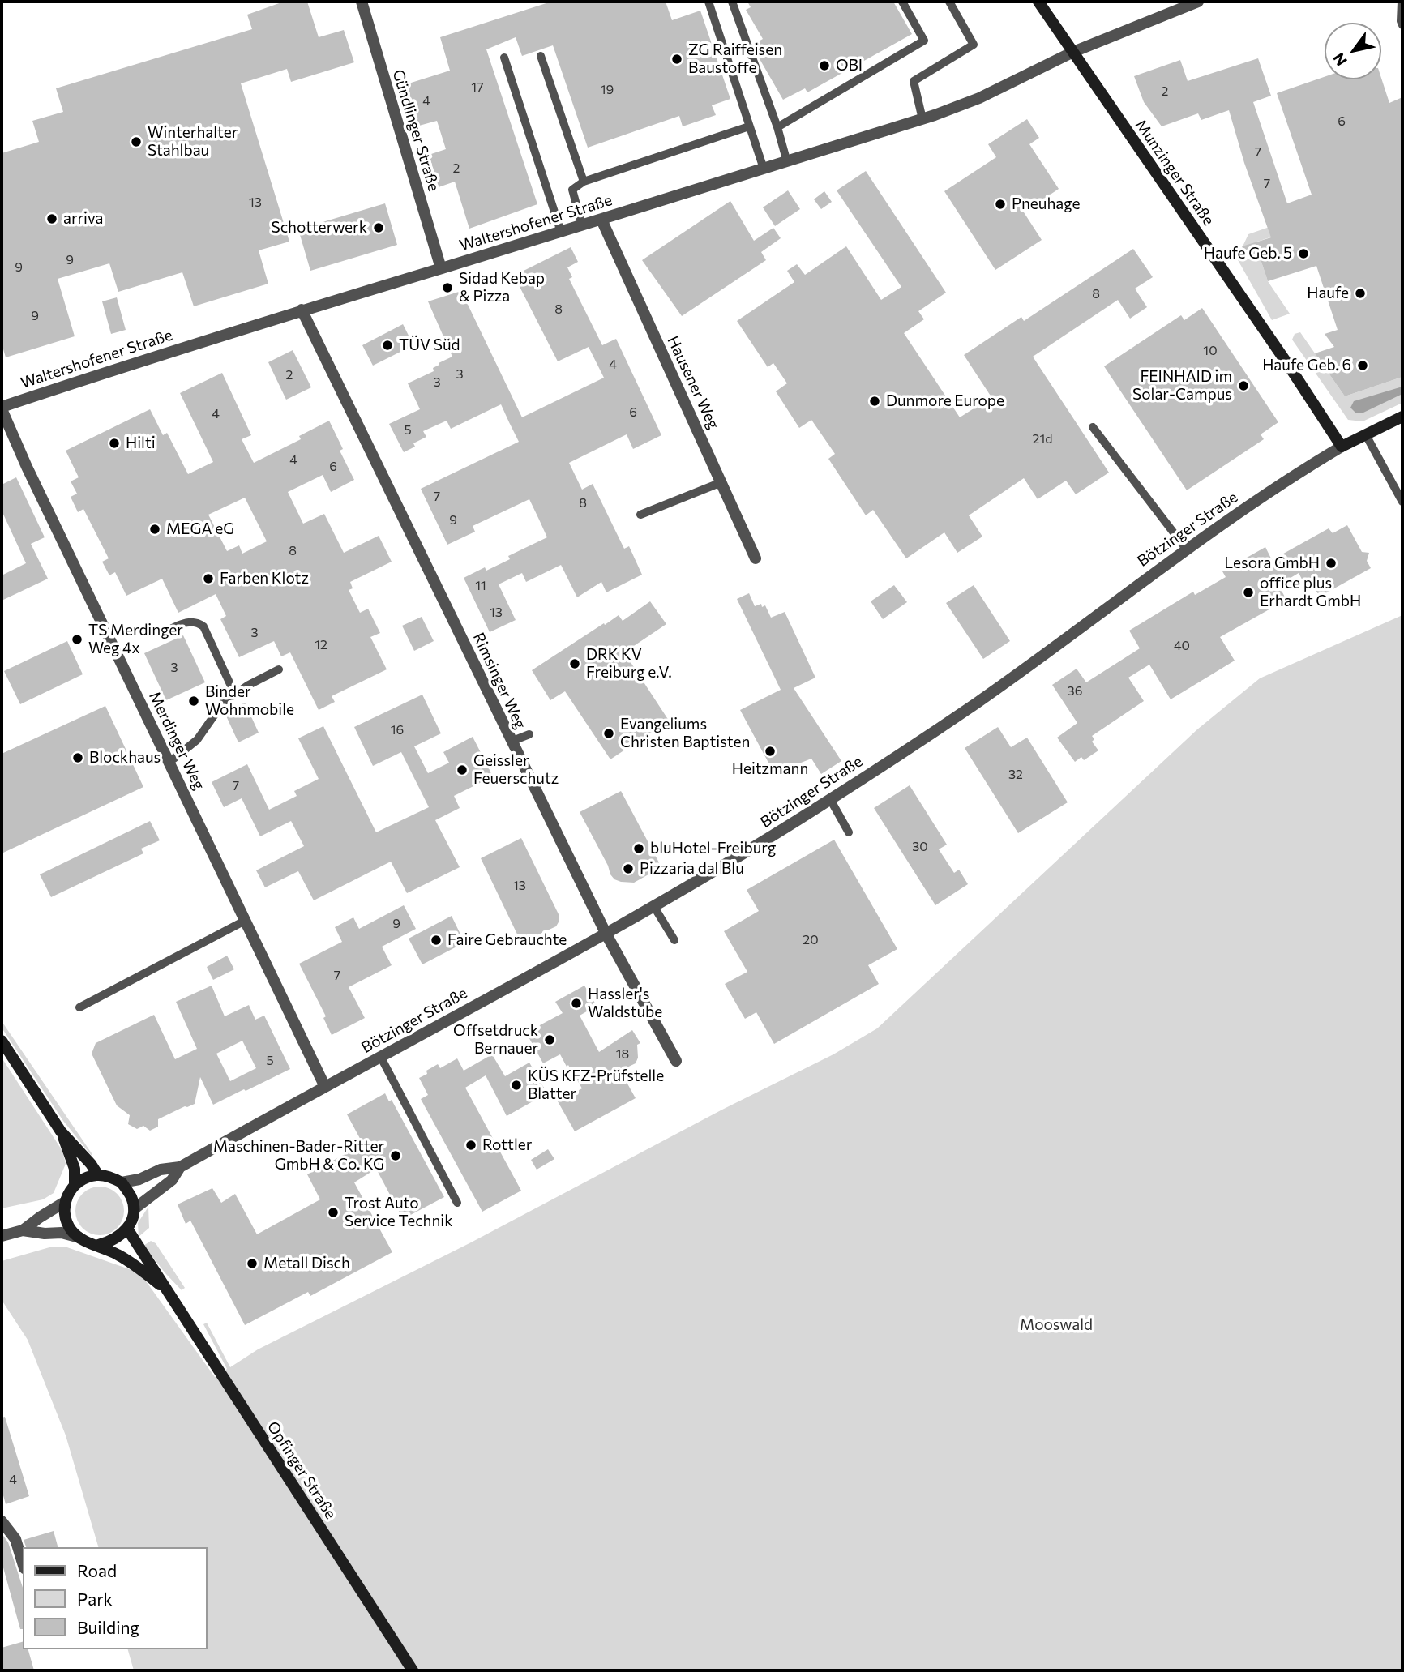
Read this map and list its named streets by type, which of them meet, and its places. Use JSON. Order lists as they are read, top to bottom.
{
  "streets": {
    "main road": ["Munzinger Straße", "Bötzinger Straße", "Opfinger Straße"],
    "street": [
      "Gündlinger Straße",
      "Waltershofener Straße",
      "Hausener Weg",
      "Rimsinger Weg",
      "Merdinger Weg"
    ]
  },
  "crossings": [
    ["Gündlinger Straße", "Waltershofener Straße"],
    ["Munzinger Straße", "Waltershofener Straße"],
    ["Munzinger Straße", "Bötzinger Straße"],
    ["Waltershofener Straße", "Hausener Weg"],
    ["Waltershofener Straße", "Rimsinger Weg"],
    ["Waltershofener Straße", "Merdinger Weg"],
    ["Bötzinger Straße", "Rimsinger Weg"],
    ["Bötzinger Straße", "Merdinger Weg"],
    ["Bötzinger Straße", "Opfinger Straße"]
  ],
  "parks": ["Mooswald"],
  "places": [
    "ZG Raiffeisen Baustoffe",
    "OBI",
    "Winterhalter Stahlbau",
    "Pneuhage",
    "arriva",
    "Schotterwerk",
    "Haufe Geb. 5",
    "Sidad Kebap & Pizza",
    "Haufe",
    "TÜV Süd",
    "Haufe Geb. 6",
    "FEINHAID im Solar-Campus",
    "Dunmore Europe",
    "Hilti",
    "MEGA eG",
    "Lesora GmbH",
    "Farben Klotz",
    "office plus Erhardt GmbH",
    "TS Merdinger Weg 4x",
    "DRK KV Freiburg e.V.",
    "Binder Wohnmobile",
    "Evangeliums Christen Baptisten",
    "Heitzmann",
    "Blockhaus",
    "Geissler Feuerschutz",
    "bluHotel-Freiburg",
    "Pizzaria dal Blu",
    "Faire Gebrauchte",
    "Hassler's Waldstube",
    "Offsetdruck Bernauer",
    "KÜS KFZ-Prüfstelle Blatter",
    "Rottler",
    "Maschinen-Bader-Ritter GmbH & Co. KG",
    "Trost Auto Service Technik",
    "Metall Disch"
  ],
  "house_numbers": [
    "17",
    "19",
    "2",
    "4",
    "6",
    "7",
    "2",
    "7",
    "13",
    "9",
    "9",
    "8",
    "8",
    "9",
    "10",
    "4",
    "3",
    "2",
    "3",
    "6",
    "4",
    "5",
    "21d",
    "4",
    "6",
    "7",
    "8",
    "9",
    "8",
    "11",
    "13",
    "3",
    "12",
    "40",
    "3",
    "36",
    "16",
    "32",
    "7",
    "30",
    "13",
    "9",
    "20",
    "7",
    "18",
    "5",
    "4"
  ],
  "legend": ["Road", "Park", "Building"],
  "north": "bottom left"
}
